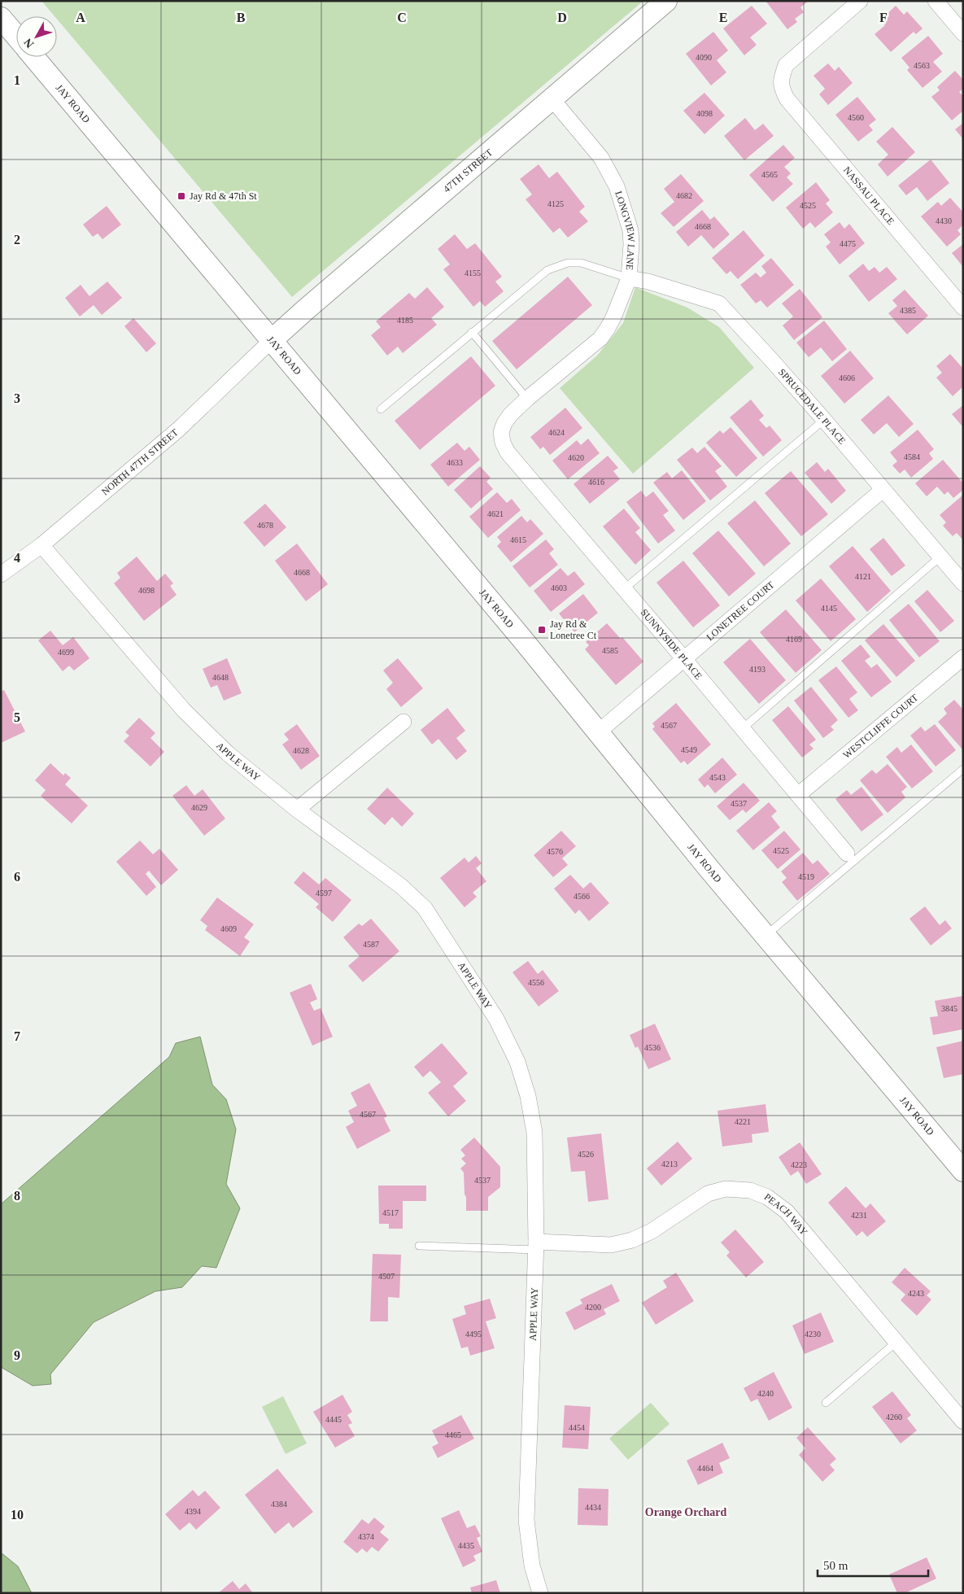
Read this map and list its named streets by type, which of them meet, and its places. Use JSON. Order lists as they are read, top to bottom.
{
  "streets": {
    "street": [
      "JAY ROAD",
      "47TH STREET",
      "NASSAU PLACE",
      "LONGVIEW LANE",
      "SPRUCEDALE PLACE",
      "NORTH 47TH STREET",
      "LONETREE COURT",
      "SUNNYSIDE PLACE",
      "WESTCLIFFE COURT",
      "APPLE WAY",
      "PEACH WAY"
    ]
  },
  "crossings": [
    ["JAY ROAD", "47TH STREET"],
    ["JAY ROAD", "NORTH 47TH STREET"],
    ["JAY ROAD", "LONETREE COURT"],
    ["47TH STREET", "LONGVIEW LANE"],
    ["47TH STREET", "NORTH 47TH STREET"],
    ["LONGVIEW LANE", "SPRUCEDALE PLACE"],
    ["LONGVIEW LANE", "SUNNYSIDE PLACE"],
    ["SPRUCEDALE PLACE", "LONETREE COURT"],
    ["NORTH 47TH STREET", "APPLE WAY"],
    ["LONETREE COURT", "SUNNYSIDE PLACE"],
    ["SUNNYSIDE PLACE", "WESTCLIFFE COURT"],
    ["APPLE WAY", "PEACH WAY"]
  ],
  "districts": ["Orange Orchard"],
  "places": {
    "transit": ["Jay Rd & 47th St", "Jay Rd & Lonetree Ct"]
  },
  "house_numbers": [
    "4090",
    "4563",
    "4098",
    "4560",
    "4565",
    "4682",
    "4125",
    "4525",
    "4430",
    "4668",
    "4475",
    "4155",
    "4385",
    "4185",
    "4606",
    "4624",
    "4584",
    "4620",
    "4633",
    "4616",
    "4621",
    "4678",
    "4615",
    "4668",
    "4121",
    "4603",
    "4698",
    "4145",
    "4169",
    "4585",
    "4699",
    "4193",
    "4648",
    "4567",
    "4549",
    "4628",
    "4543",
    "4537",
    "4629",
    "4525",
    "4576",
    "4519",
    "4597",
    "4566",
    "4609",
    "4587",
    "4556",
    "3845",
    "4536",
    "4567",
    "4221",
    "4526",
    "4213",
    "4223",
    "4537",
    "4517",
    "4231",
    "4507",
    "4243",
    "4200",
    "4495",
    "4230",
    "4240",
    "4260",
    "4445",
    "4454",
    "4465",
    "4464",
    "4384",
    "4434",
    "4394",
    "4374",
    "4435"
  ],
  "scale_bar": "50 m",
  "north": "bottom left",
  "grid": {
    "columns": [
      "A",
      "B",
      "C",
      "D",
      "E",
      "F"
    ],
    "rows": [
      "1",
      "2",
      "3",
      "4",
      "5",
      "6",
      "7",
      "8",
      "9",
      "10"
    ]
  }
}
